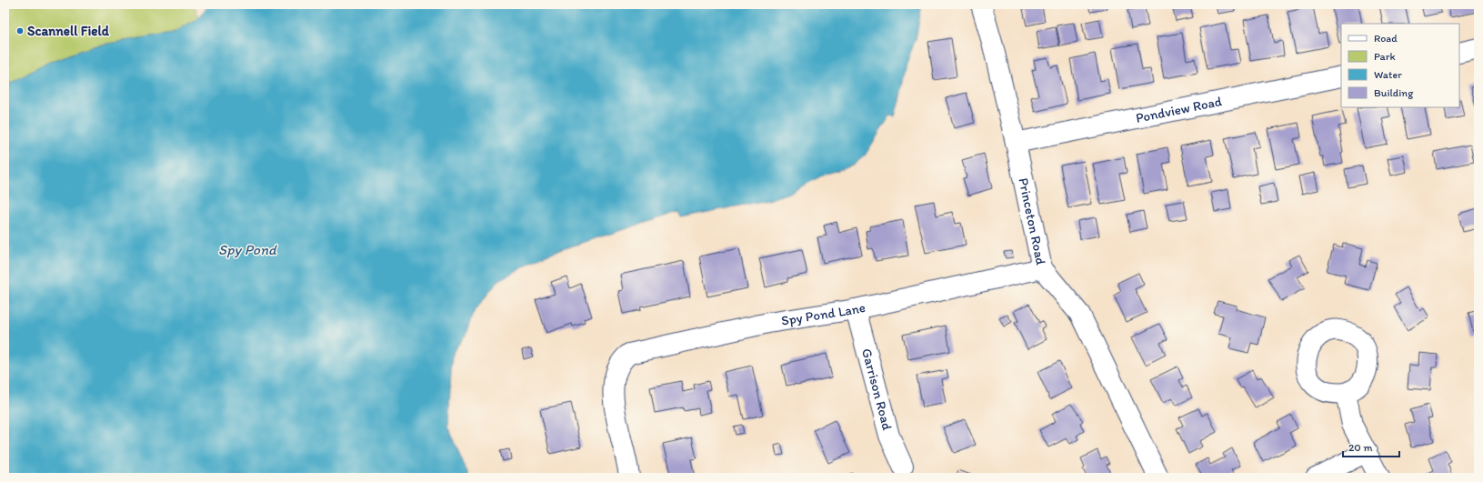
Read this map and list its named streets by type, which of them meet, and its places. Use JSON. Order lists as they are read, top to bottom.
{
  "streets": {
    "street": [
      "Pondview Road",
      "Princeton Road",
      "Spy Pond Lane",
      "Garrison Road"
    ]
  },
  "crossings": [
    ["Pondview Road", "Princeton Road"],
    ["Princeton Road", "Spy Pond Lane"],
    ["Spy Pond Lane", "Garrison Road"]
  ],
  "water": ["Spy Pond"],
  "places": ["Scannell Field"],
  "legend": [
    "Road",
    "Park",
    "Water",
    "Building"
  ],
  "scale_bar": "20 m"
}
